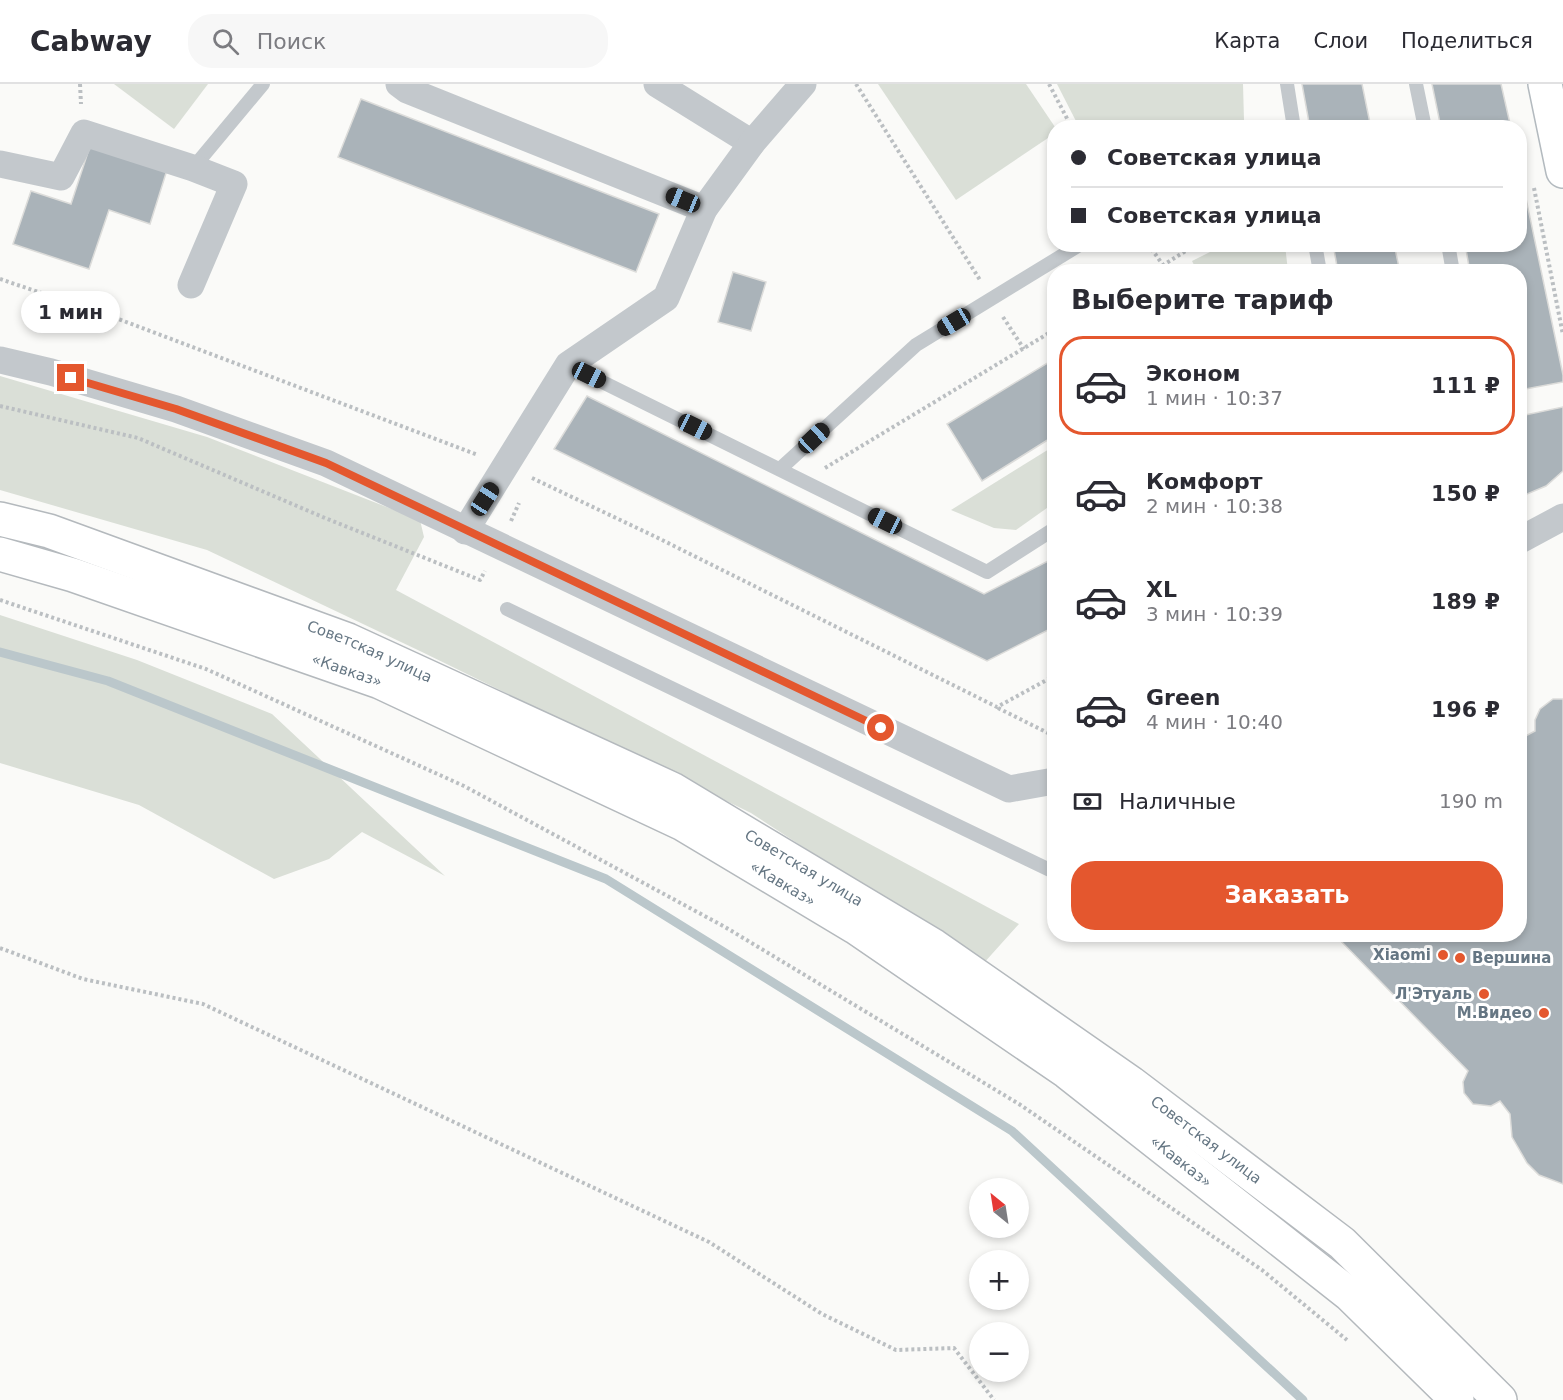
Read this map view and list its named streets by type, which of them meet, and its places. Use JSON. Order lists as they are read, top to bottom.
{
  "streets": {
    "main road": ["Советская улица", "«Кавказ»"]
  },
  "places": [
    "Xiaomi",
    "Вершина",
    "Л'Этуаль",
    "М.Видео"
  ],
  "north": "top left",
  "page": {
    "header": "Cabway",
    "search": "Поиск",
    "nav": ["Карта", "Слои", "Поделиться"],
    "banner": ["Советская улица", "Советская улица"],
    "heading": "Выберите тариф",
    "bubble": "1 мин",
    "list": [
      {
        "name": "Эконом",
        "note": "1 мин · 10:37",
        "value": "111 ₽"
      },
      {
        "name": "Комфорт",
        "note": "2 мин · 10:38",
        "value": "150 ₽"
      },
      {
        "name": "XL",
        "note": "3 мин · 10:39",
        "value": "189 ₽"
      },
      {
        "name": "Green",
        "note": "4 мин · 10:40",
        "value": "196 ₽"
      }
    ],
    "pay": ["Наличные", "190 m"],
    "buttons": "Заказать",
    "map_buttons": ["+", "−"]
  }
}
